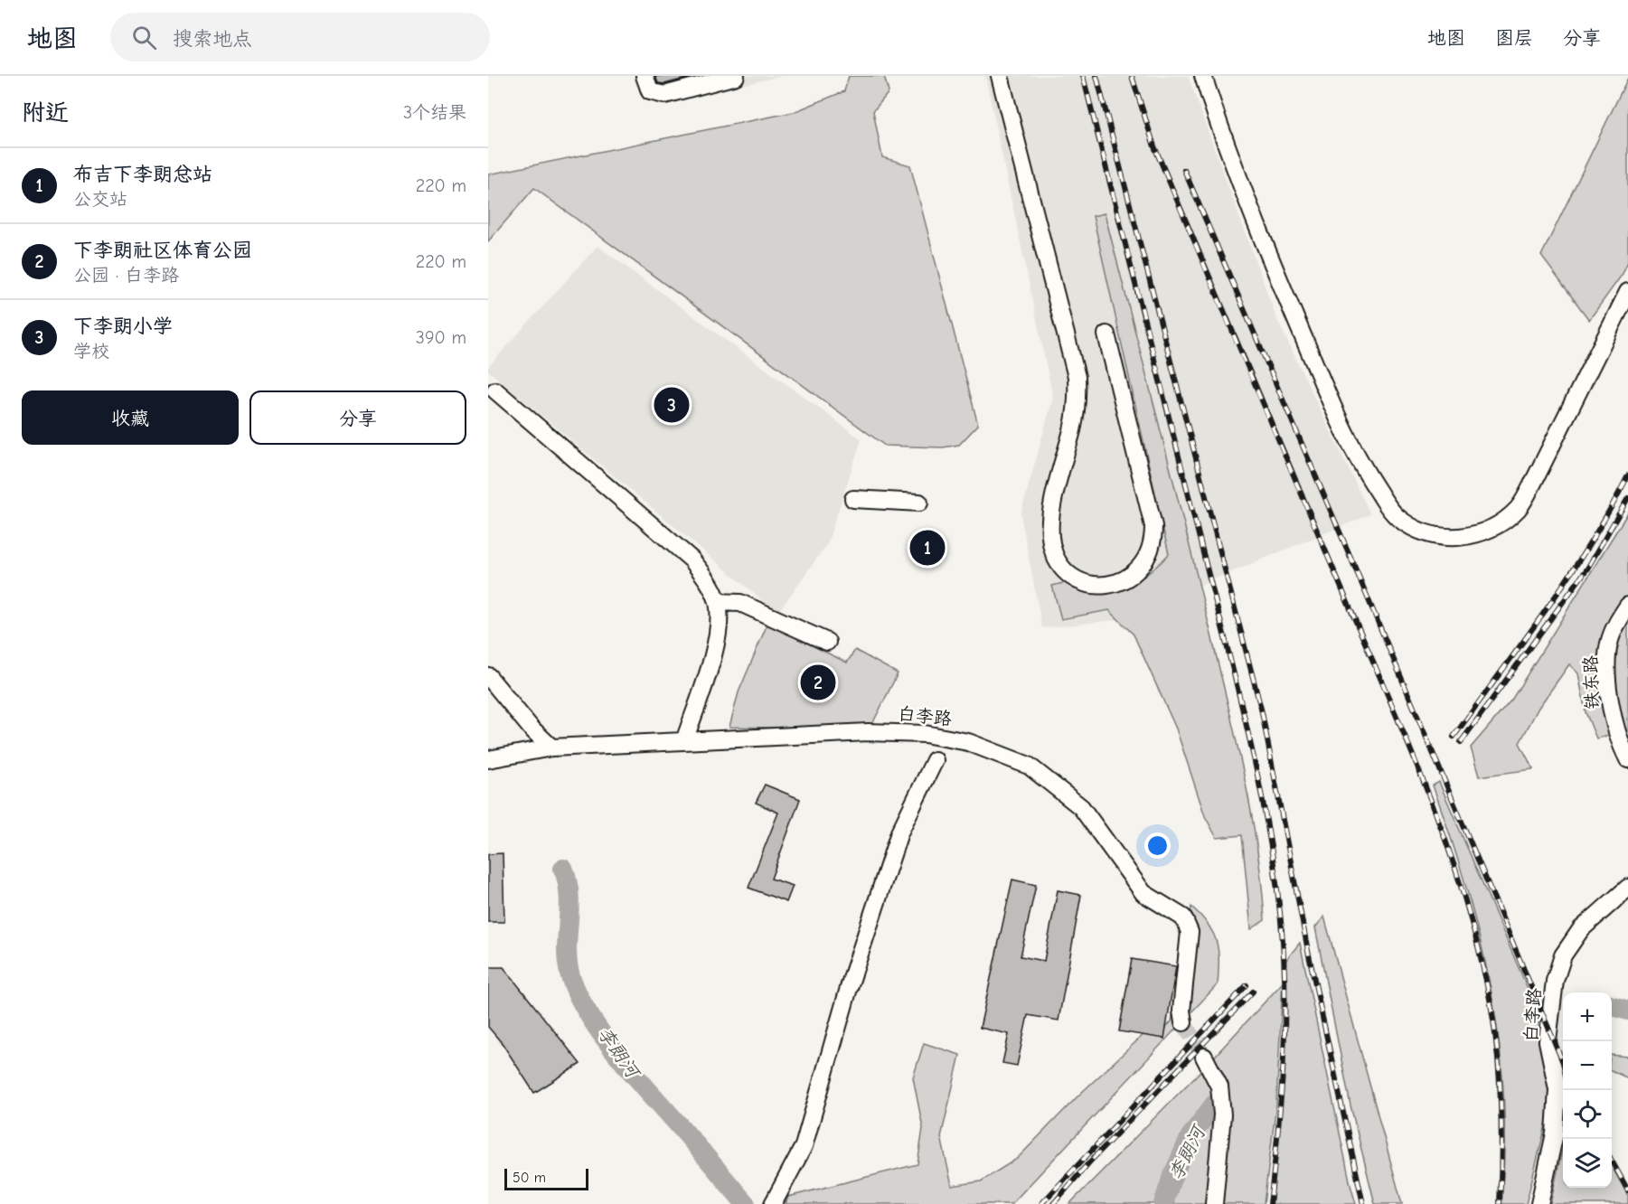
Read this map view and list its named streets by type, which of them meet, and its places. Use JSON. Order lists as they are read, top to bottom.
{
  "streets": {
    "street": ["铁东路", "白李路"]
  },
  "water": ["李朗河"],
  "scale_bar": "50 m",
  "page": {
    "header": "地图",
    "search": "搜索地点",
    "nav": ["地图", "图层", "分享"],
    "heading": ["附近", "3个结果"],
    "list": [
      {
        "mark": "1",
        "name": "布吉下李朗总站",
        "note": "公交站",
        "value": "220 m"
      },
      {
        "mark": "2",
        "name": "下李朗社区体育公园",
        "note": "公园 · 白李路",
        "value": "220 m"
      },
      {
        "mark": "3",
        "name": "下李朗小学",
        "note": "学校",
        "value": "390 m"
      }
    ],
    "buttons": ["收藏", "分享"],
    "pins": ["3", "1", "2"],
    "map_buttons": ["+", "−"],
    "scale": "50 m"
  }
}
